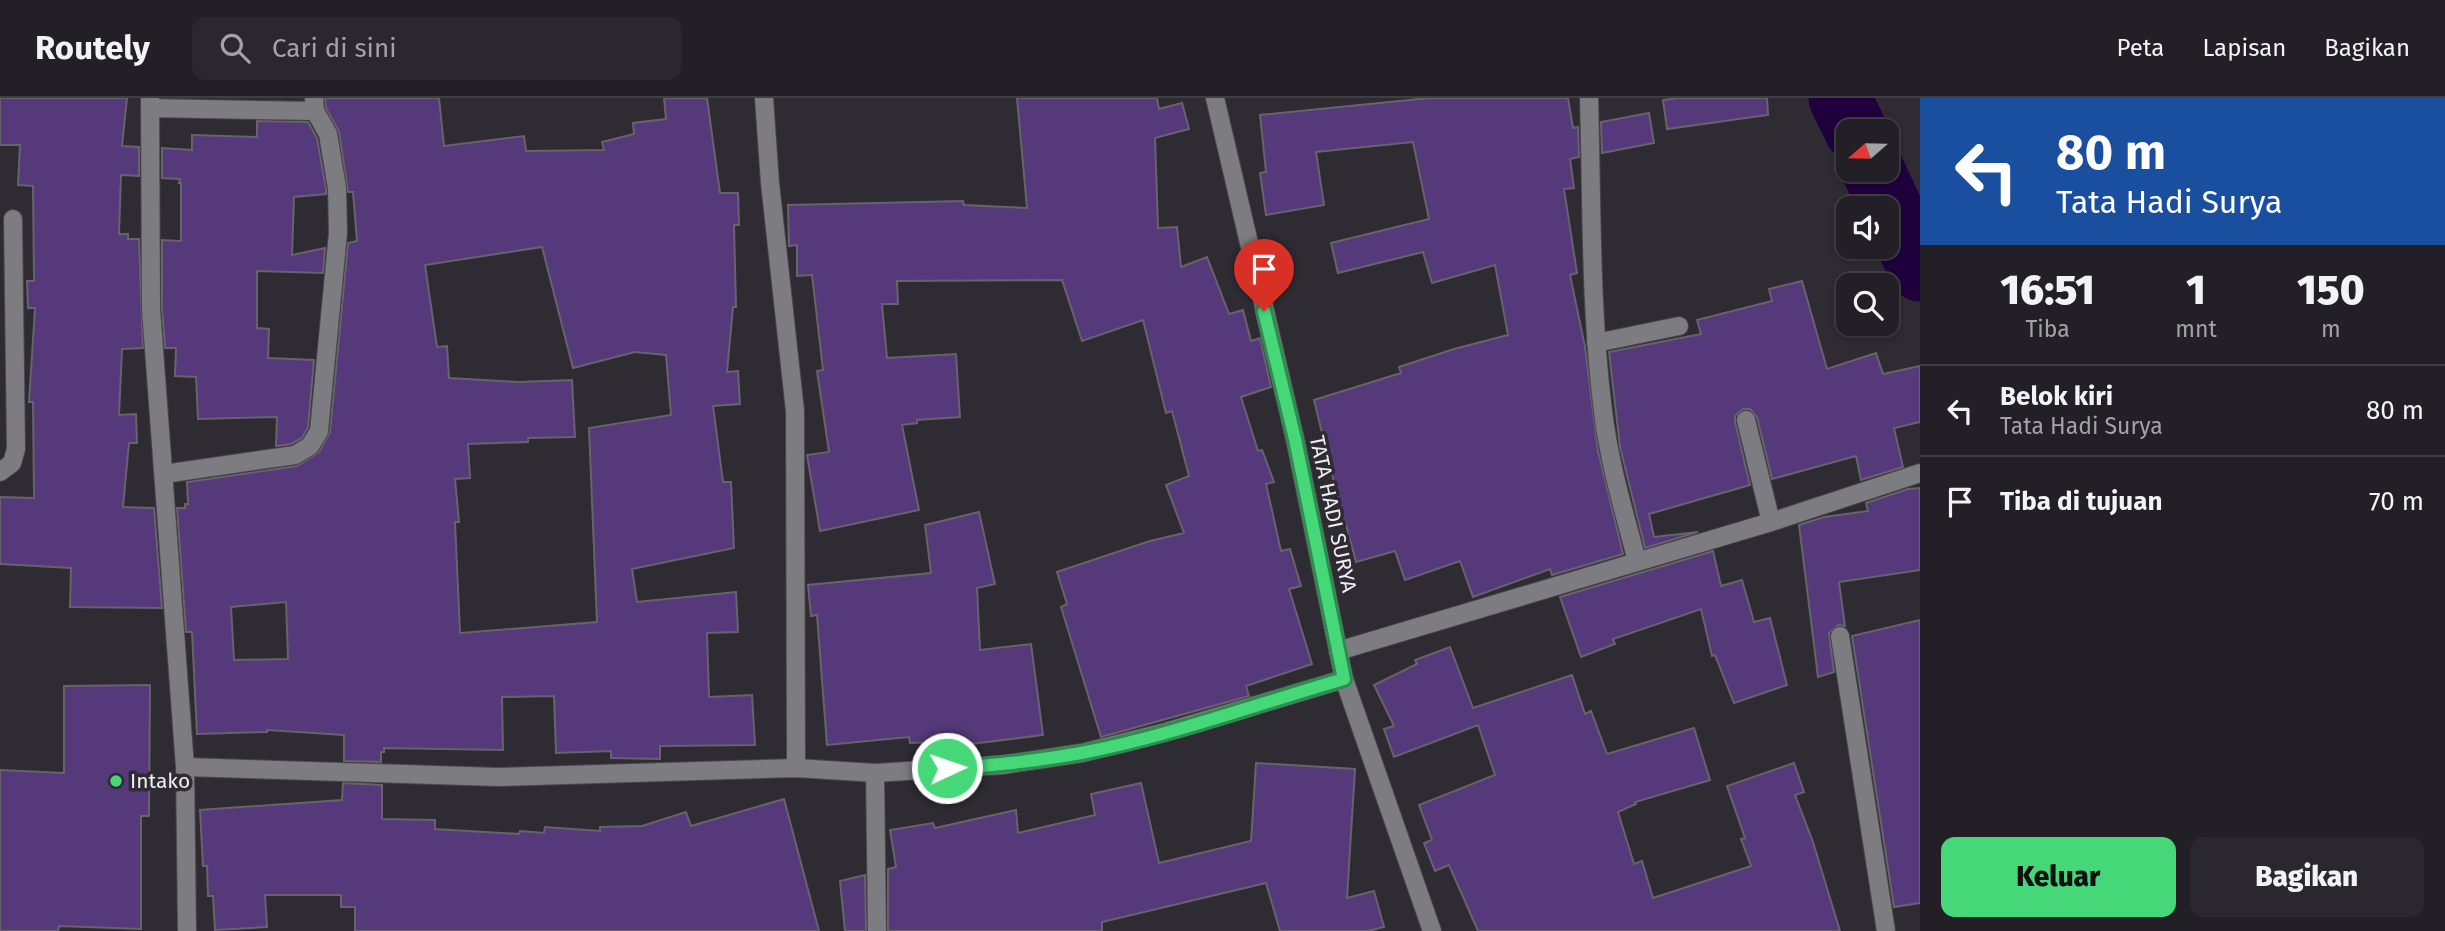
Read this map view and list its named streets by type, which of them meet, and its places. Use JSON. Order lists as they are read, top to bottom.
{
  "streets": {
    "street": ["TATA HADI SURYA"]
  },
  "places": ["Intako"],
  "north": "left",
  "page": {
    "header": "Routely",
    "search": "Cari di sini",
    "nav": ["Peta", "Lapisan", "Bagikan"],
    "turn": ["80 m", "Tata Hadi Surya"],
    "eta": [
      "16:51",
      "Tiba",
      "1",
      "mnt",
      "150",
      "m"
    ],
    "list": [
      {
        "name": "Belok kiri",
        "note": "Tata Hadi Surya",
        "value": "80 m"
      },
      {
        "name": "Tiba di tujuan",
        "value": "70 m"
      }
    ],
    "buttons": ["Keluar", "Bagikan"]
  }
}
